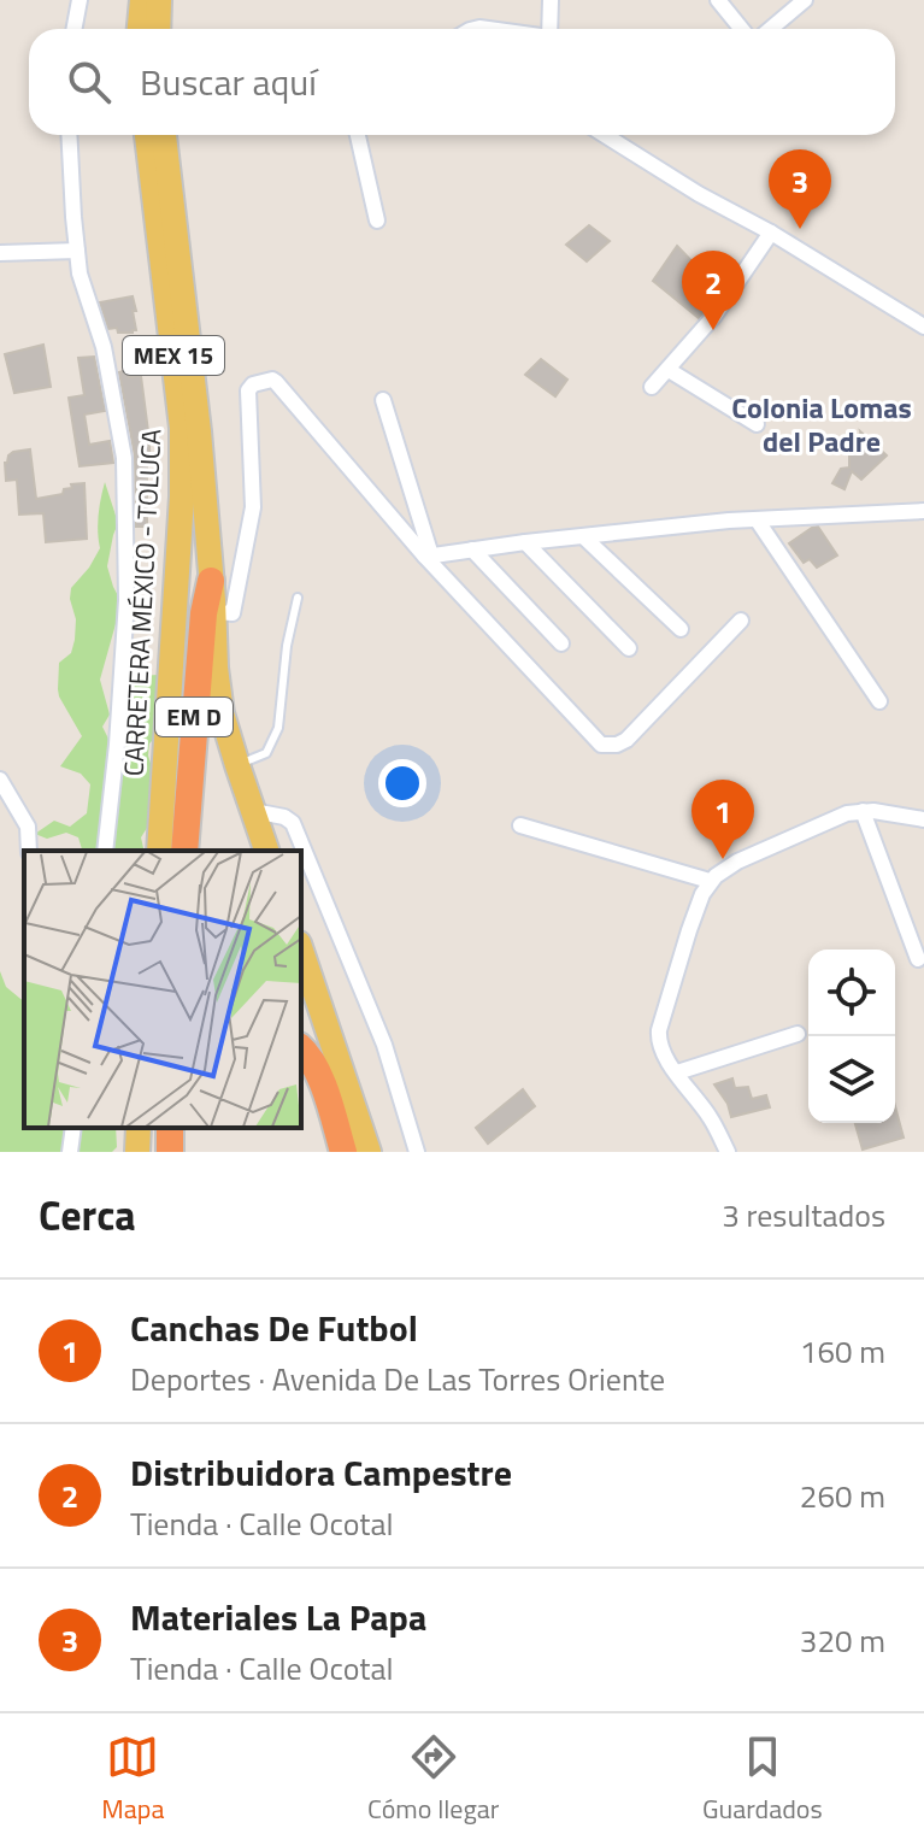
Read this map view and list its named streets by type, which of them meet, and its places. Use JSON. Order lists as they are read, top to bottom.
{
  "streets": {
    "highway": ["EM D"],
    "main road": ["MEX 15", "CARRETERA MÉXICO - TOLUCA"]
  },
  "crossings": [
    ["CARRETERA MÉXICO - TOLUCA", "EM D"]
  ],
  "districts": ["Colonia Lomas del Padre"],
  "page": {
    "search": "Buscar aquí",
    "pins": ["3", "2", "1"],
    "heading": ["Cerca", "3 resultados"],
    "list": [
      {
        "mark": "1",
        "name": "Canchas De Futbol",
        "note": "Deportes · Avenida De Las Torres Oriente",
        "value": "160 m"
      },
      {
        "mark": "2",
        "name": "Distribuidora Campestre",
        "note": "Tienda · Calle Ocotal",
        "value": "260 m"
      },
      {
        "mark": "3",
        "name": "Materiales La Papa",
        "note": "Tienda · Calle Ocotal",
        "value": "320 m"
      }
    ],
    "nav": ["Mapa", "Cómo llegar", "Guardados"]
  }
}
